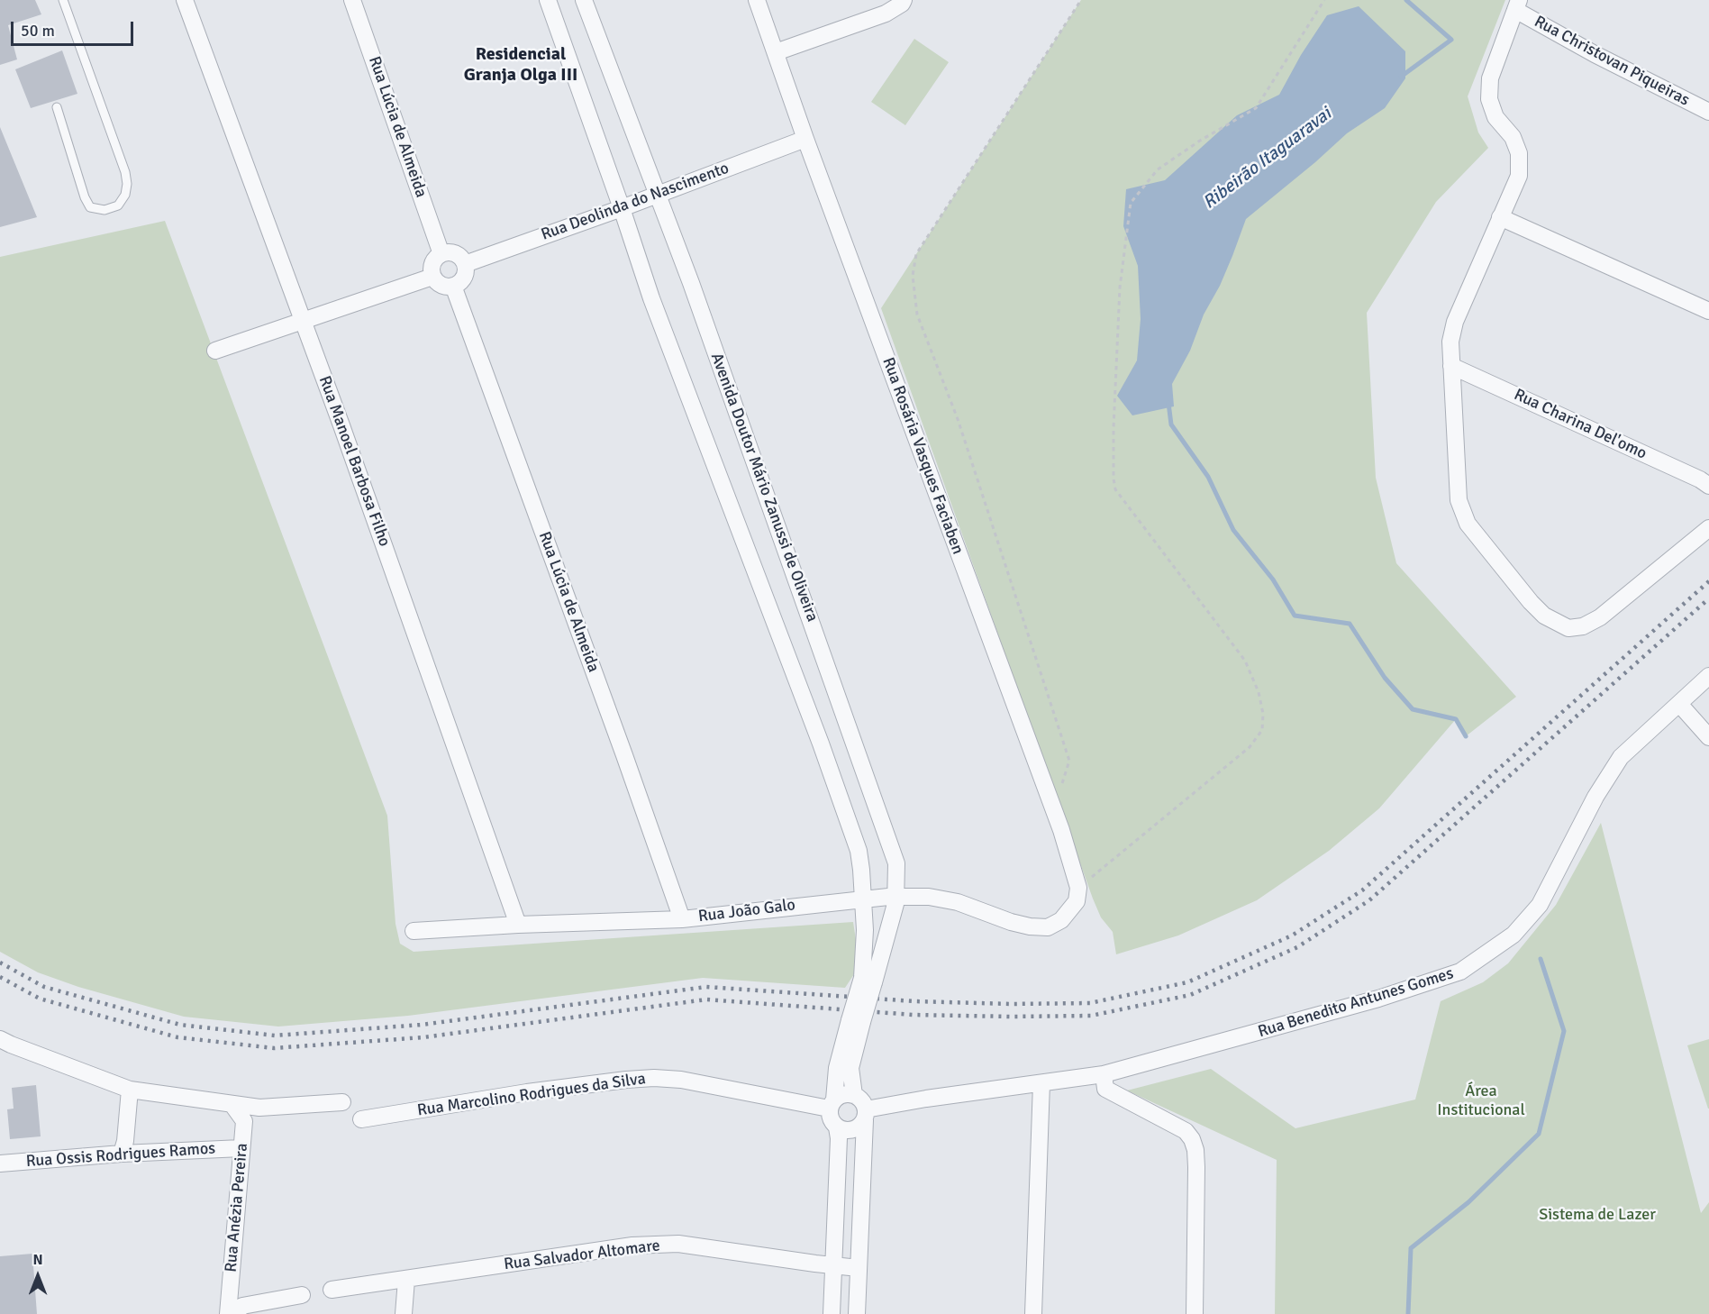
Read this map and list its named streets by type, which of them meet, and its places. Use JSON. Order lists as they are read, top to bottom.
{
  "streets": {
    "street": [
      "Rua Christovan Piqueiras",
      "Rua Lúcia de Almeida",
      "Rua Deolinda do Nascimento",
      "Rua Charina Del'omo",
      "Rua Rosária Vasques Faciaben",
      "Rua Manoel Barbosa Filho",
      "Avenida Doutor Mário Zanussi de Oliveira",
      "Rua João Galo",
      "Rua Benedito Antunes Gomes",
      "Rua Marcolino Rodrigues da Silva",
      "Rua Ossis Rodrigues Ramos",
      "Rua Anézia Pereira",
      "Rua Salvador Altomare"
    ]
  },
  "crossings": [
    ["Rua Lúcia de Almeida", "Rua Deolinda do Nascimento"],
    ["Rua Lúcia de Almeida", "Rua João Galo"],
    ["Rua Deolinda do Nascimento", "Rua Rosária Vasques Faciaben"],
    ["Rua Deolinda do Nascimento", "Avenida Doutor Mário Zanussi de Oliveira"],
    ["Rua Rosária Vasques Faciaben", "Rua João Galo"],
    ["Rua Manoel Barbosa Filho", "Rua João Galo"],
    ["Avenida Doutor Mário Zanussi de Oliveira", "Rua João Galo"],
    ["Rua Benedito Antunes Gomes", "Rua Marcolino Rodrigues da Silva"],
    ["Rua Ossis Rodrigues Ramos", "Rua Anézia Pereira"]
  ],
  "districts": ["Residencial Granja Olga III"],
  "water": ["Ribeirão Itaguaravai"],
  "parks": ["Área Institucional", "Sistema de Lazer"],
  "scale_bar": "50 m",
  "north": "top"
}
